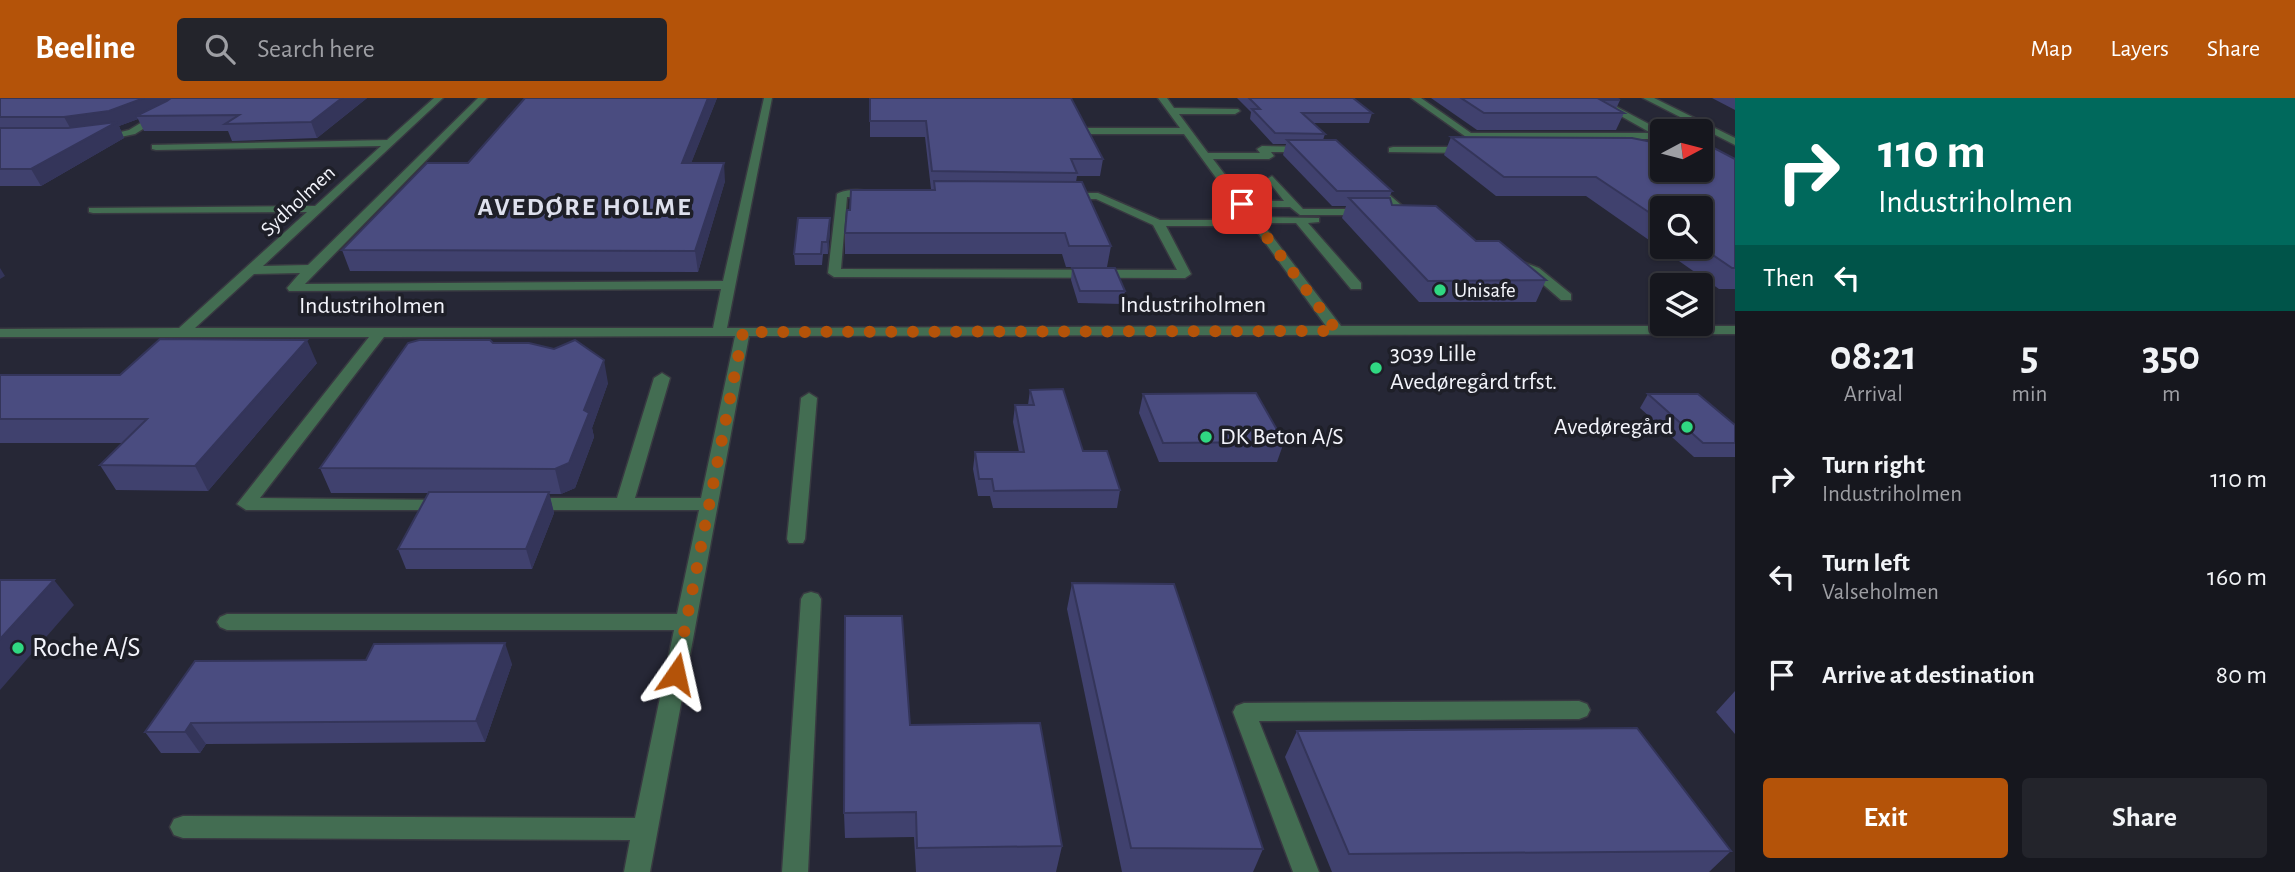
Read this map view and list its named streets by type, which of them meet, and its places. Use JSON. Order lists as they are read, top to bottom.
{
  "streets": {
    "street": ["Sydholmen", "Industriholmen"]
  },
  "crossings": [
    ["Sydholmen", "Industriholmen"]
  ],
  "districts": ["AVEDØRE HOLME"],
  "places": [
    "Unisafe",
    "3039 Lille Avedøregård trfst.",
    "Avedøregård",
    "DK Beton A/S",
    "Roche A/S"
  ],
  "north": "right",
  "page": {
    "header": "Beeline",
    "search": "Search here",
    "nav": ["Map", "Layers", "Share"],
    "turn": ["110 m", "Industriholmen"],
    "then": "Then",
    "eta": [
      "08:21",
      "Arrival",
      "5",
      "min",
      "350",
      "m"
    ],
    "list": [
      {
        "name": "Turn right",
        "note": "Industriholmen",
        "value": "110 m"
      },
      {
        "name": "Turn left",
        "note": "Valseholmen",
        "value": "160 m"
      },
      {
        "name": "Arrive at destination",
        "value": "80 m"
      }
    ],
    "buttons": ["Exit", "Share"]
  }
}
